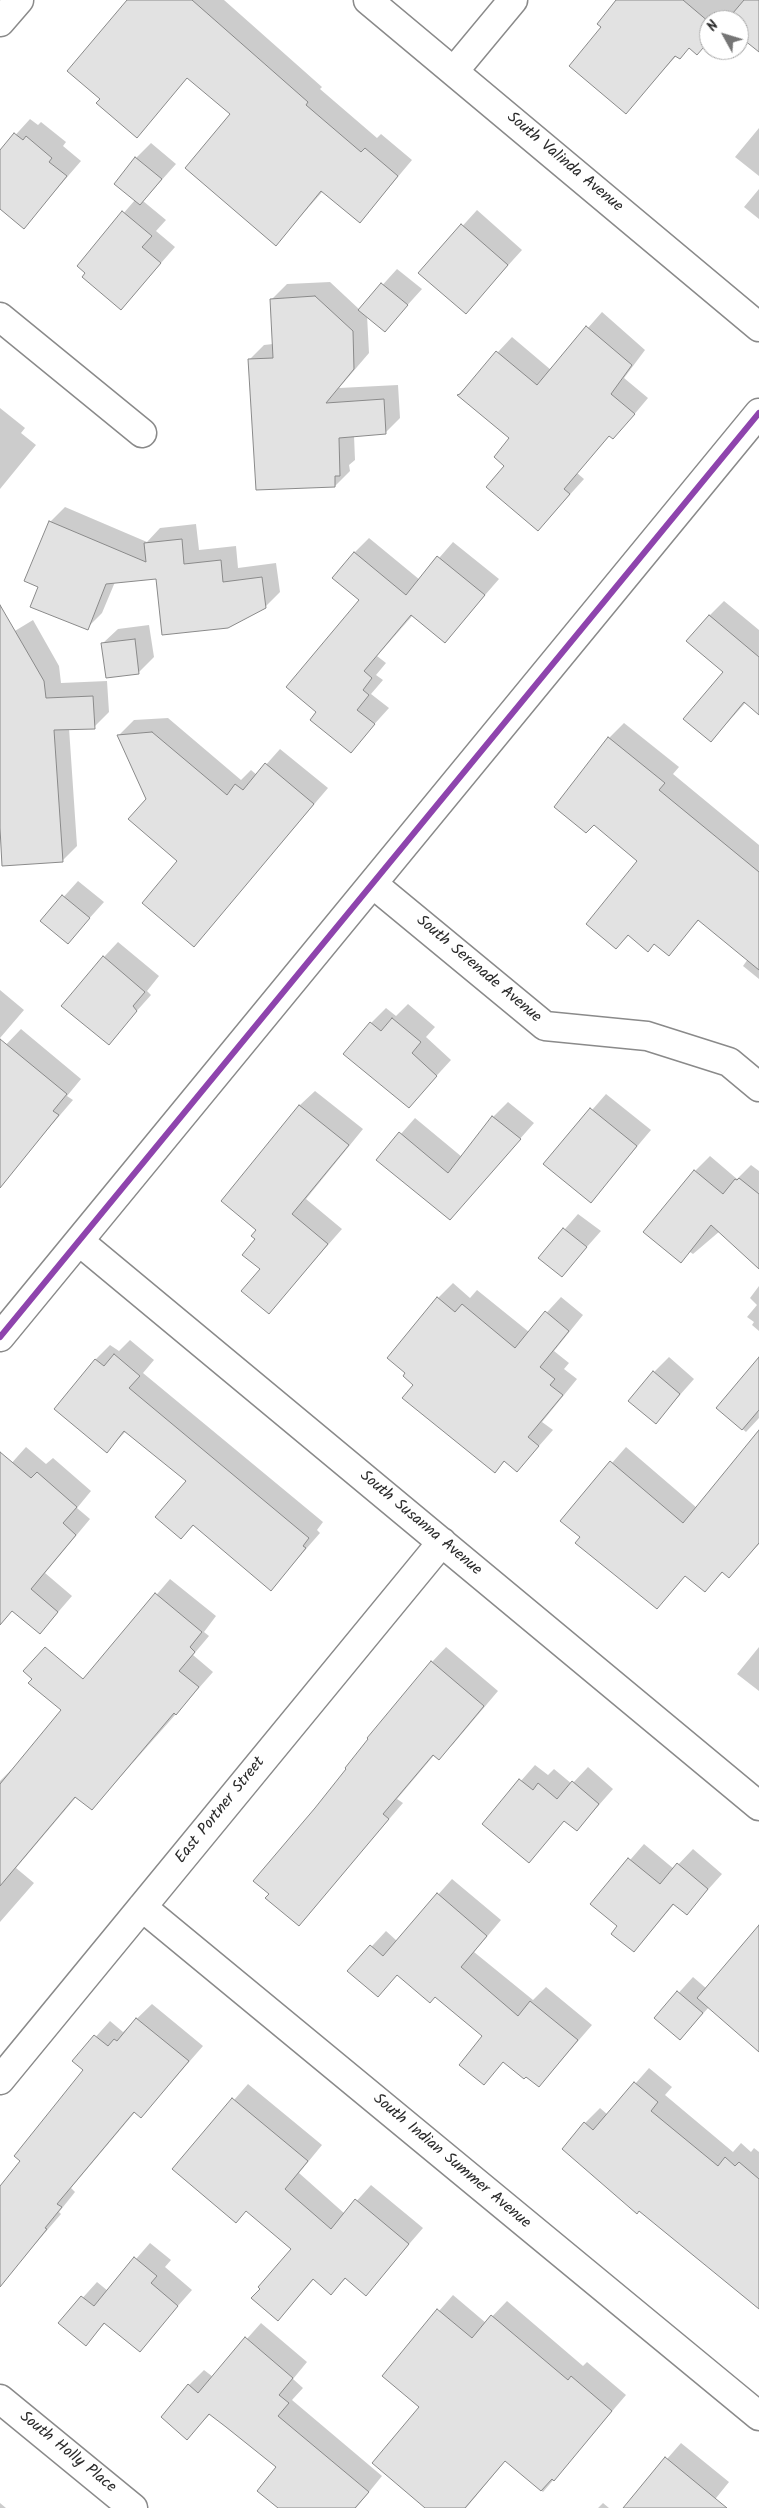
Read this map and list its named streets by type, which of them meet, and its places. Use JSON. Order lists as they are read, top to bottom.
{
  "streets": {
    "street": [
      "South Valinda Avenue",
      "South Serenade Avenue",
      "South Susanna Avenue",
      "East Portner Street",
      "South Indian Summer Avenue",
      "South Holly Place"
    ]
  },
  "crossings": [
    ["South Susanna Avenue", "East Portner Street"],
    ["East Portner Street", "South Indian Summer Avenue"]
  ],
  "north": "top left"
}
